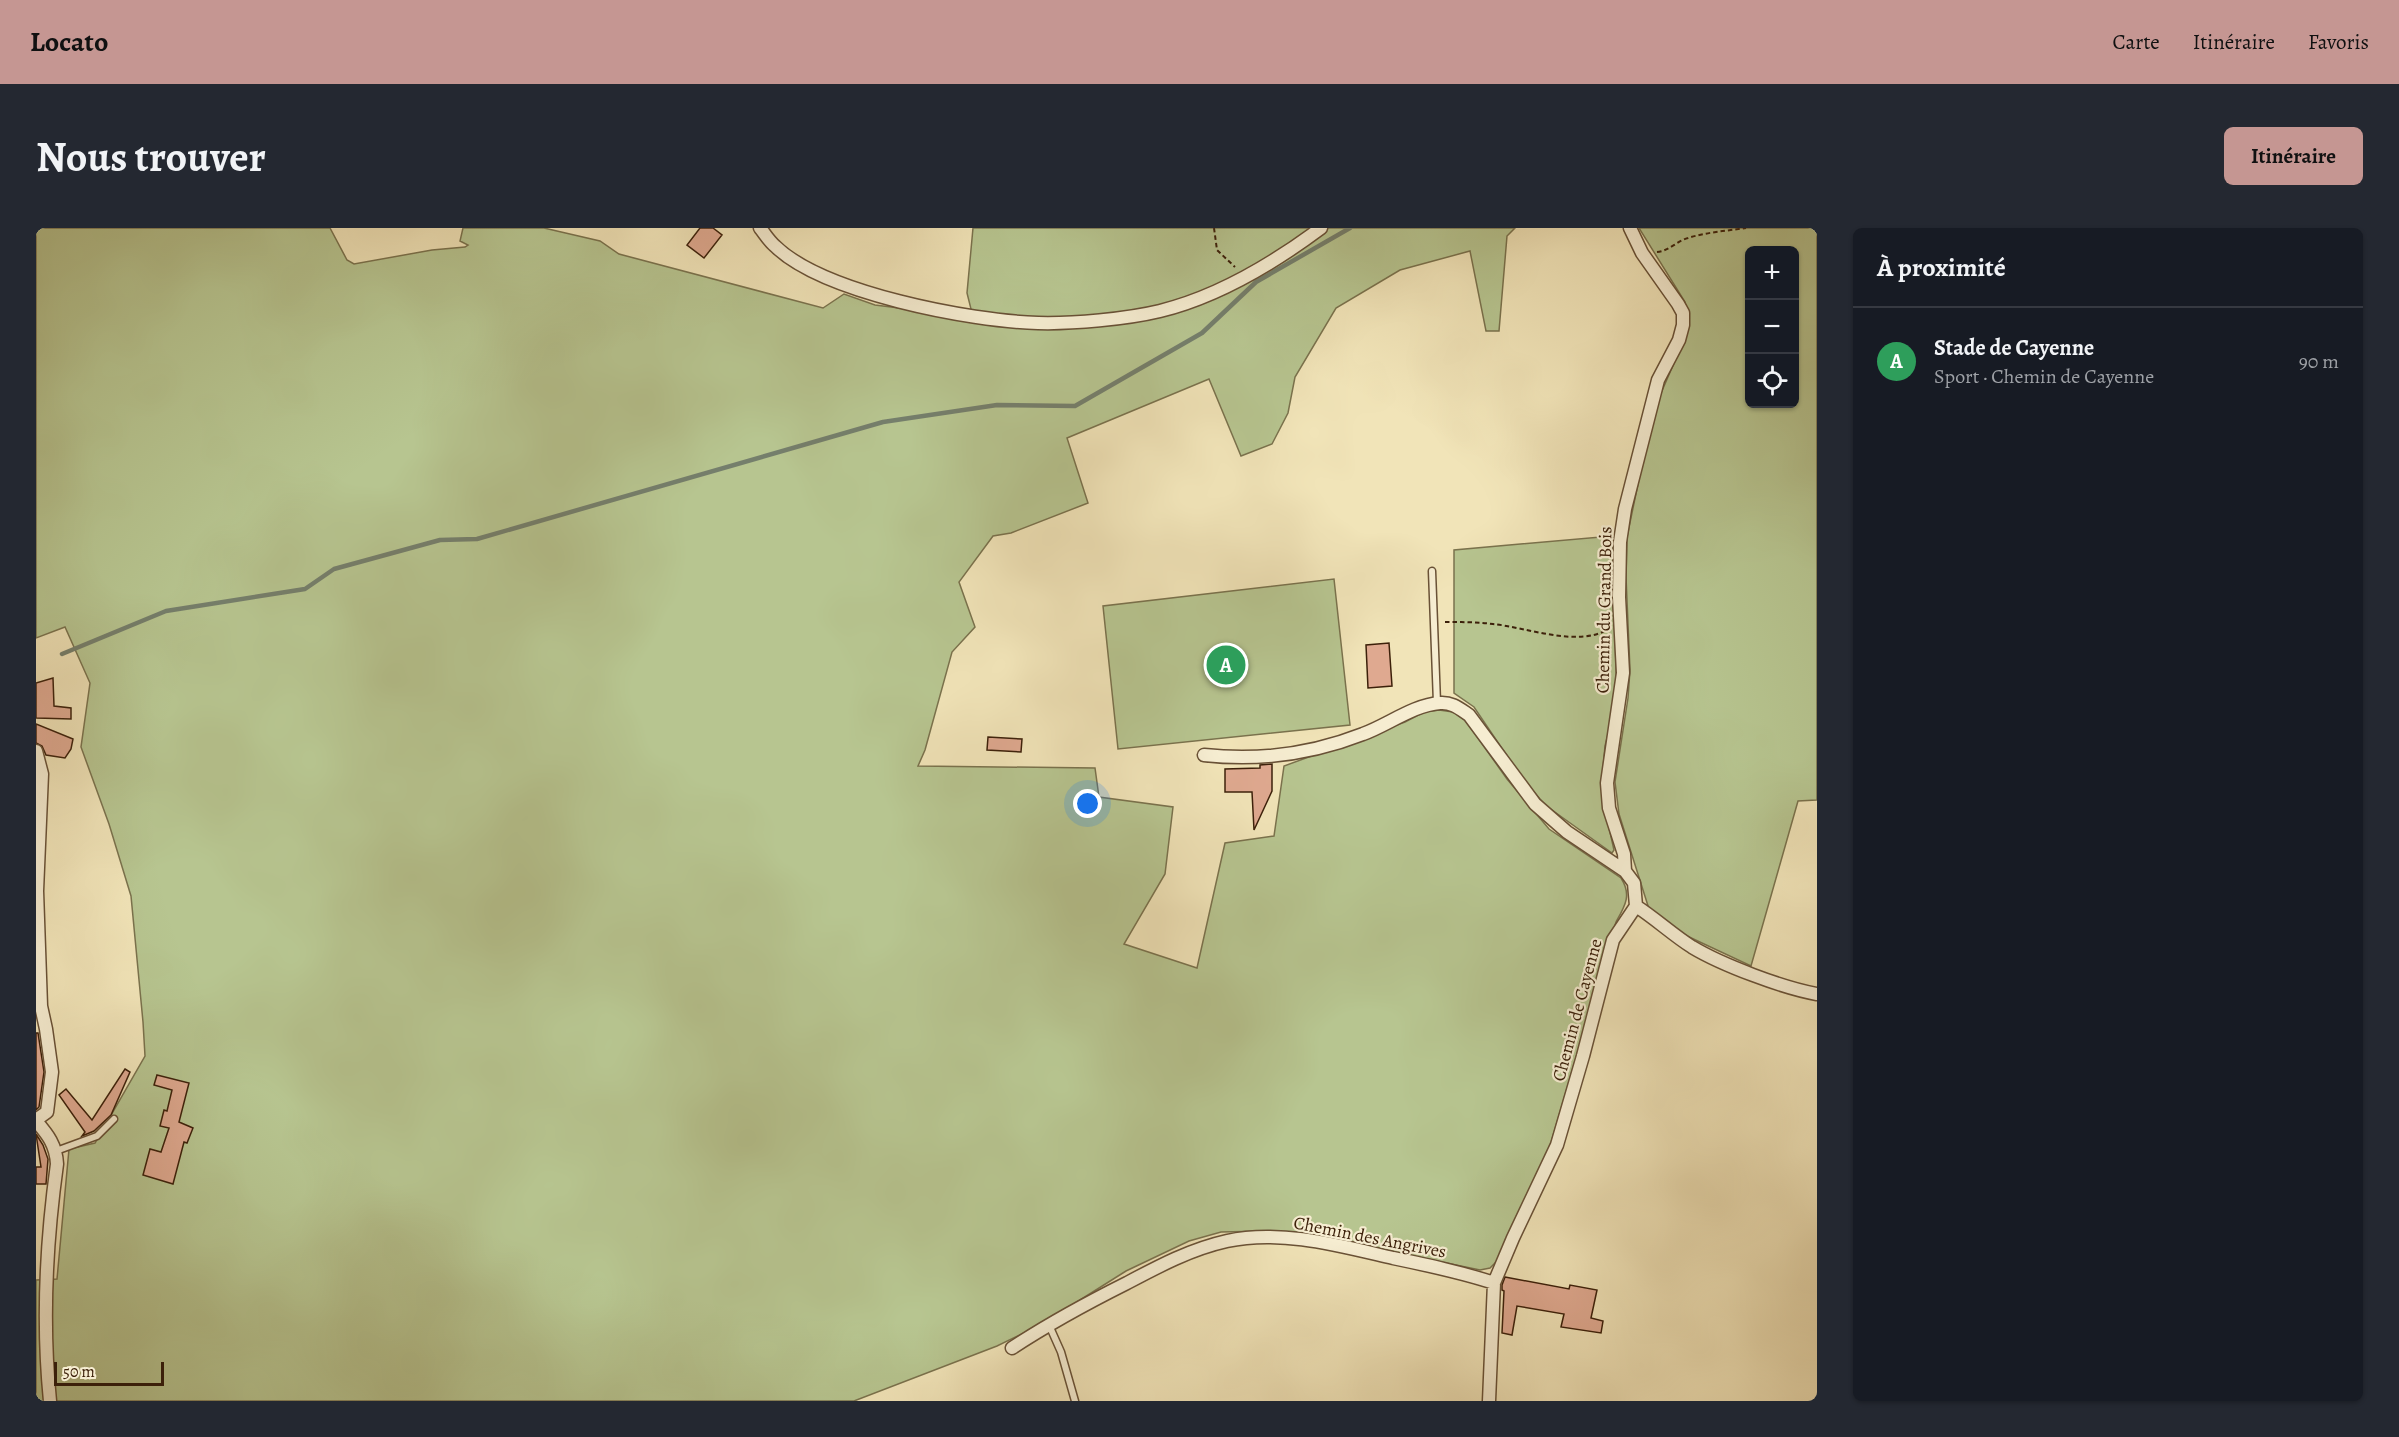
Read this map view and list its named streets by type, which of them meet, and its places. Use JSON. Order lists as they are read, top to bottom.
{
  "streets": {
    "street": ["Chemin du Grand Bois", "Chemin de Cayenne", "Chemin des Angrives"]
  },
  "crossings": [
    ["Chemin de Cayenne", "Chemin des Angrives"]
  ],
  "scale_bar": "50 m",
  "page": {
    "header": "Locato",
    "nav": ["Carte", "Itinéraire", "Favoris"],
    "buttons": "Itinéraire",
    "title": "Nous trouver",
    "heading": "À proximité",
    "map_buttons": ["+", "−"],
    "list": [
      {
        "mark": "A",
        "name": "Stade de Cayenne",
        "note": "Sport · Chemin de Cayenne",
        "value": "90 m"
      }
    ],
    "pins": "A",
    "scale": "50 m"
  }
}
